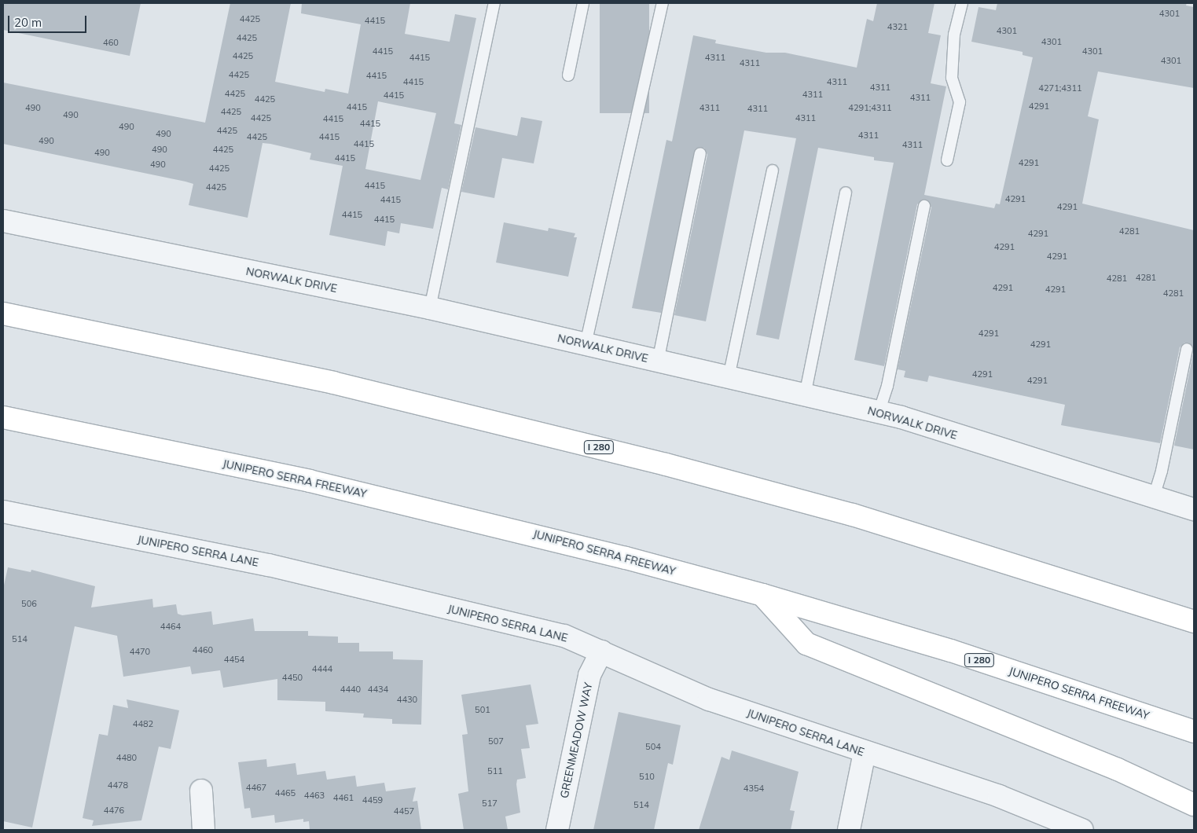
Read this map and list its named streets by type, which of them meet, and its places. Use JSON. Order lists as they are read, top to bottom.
{
  "streets": {
    "highway": ["I 280", "JUNIPERO SERRA FREEWAY"],
    "street": ["NORWALK DRIVE", "JUNIPERO SERRA LANE", "GREENMEADOW WAY"]
  },
  "crossings": [
    ["JUNIPERO SERRA LANE", "GREENMEADOW WAY"]
  ],
  "house_numbers": [
    "4301",
    "4425",
    "4415",
    "4321",
    "4301",
    "4425",
    "4301",
    "460",
    "4415",
    "4301",
    "4425",
    "4415",
    "4311",
    "4301",
    "4311",
    "4425",
    "4415",
    "4415",
    "4311",
    "4311",
    "4271;4311",
    "4425",
    "4311",
    "4415",
    "4311",
    "4425",
    "4291",
    "4415",
    "490",
    "4311",
    "4291;4311",
    "4311",
    "4425",
    "490",
    "4425",
    "4311",
    "4415",
    "4415",
    "490",
    "4425",
    "490",
    "4311",
    "4425",
    "4415",
    "490",
    "4415",
    "4311",
    "490",
    "4425",
    "490",
    "4415",
    "4291",
    "490",
    "4425",
    "4415",
    "4425",
    "4291",
    "4415",
    "4291",
    "4415",
    "4415",
    "4281",
    "4291",
    "4291",
    "4291",
    "4281",
    "4281",
    "4291",
    "4291",
    "4281",
    "4291",
    "4291",
    "4291",
    "4291",
    "506",
    "4464",
    "514",
    "4460",
    "4470",
    "4454",
    "4444",
    "4450",
    "4440",
    "4434",
    "4430",
    "501",
    "4482",
    "507",
    "504",
    "4480",
    "511",
    "510",
    "4478",
    "4467",
    "4354",
    "4465",
    "4463",
    "4461",
    "4459",
    "517",
    "514",
    "4476",
    "4457"
  ],
  "scale_bar": "20 m"
}
